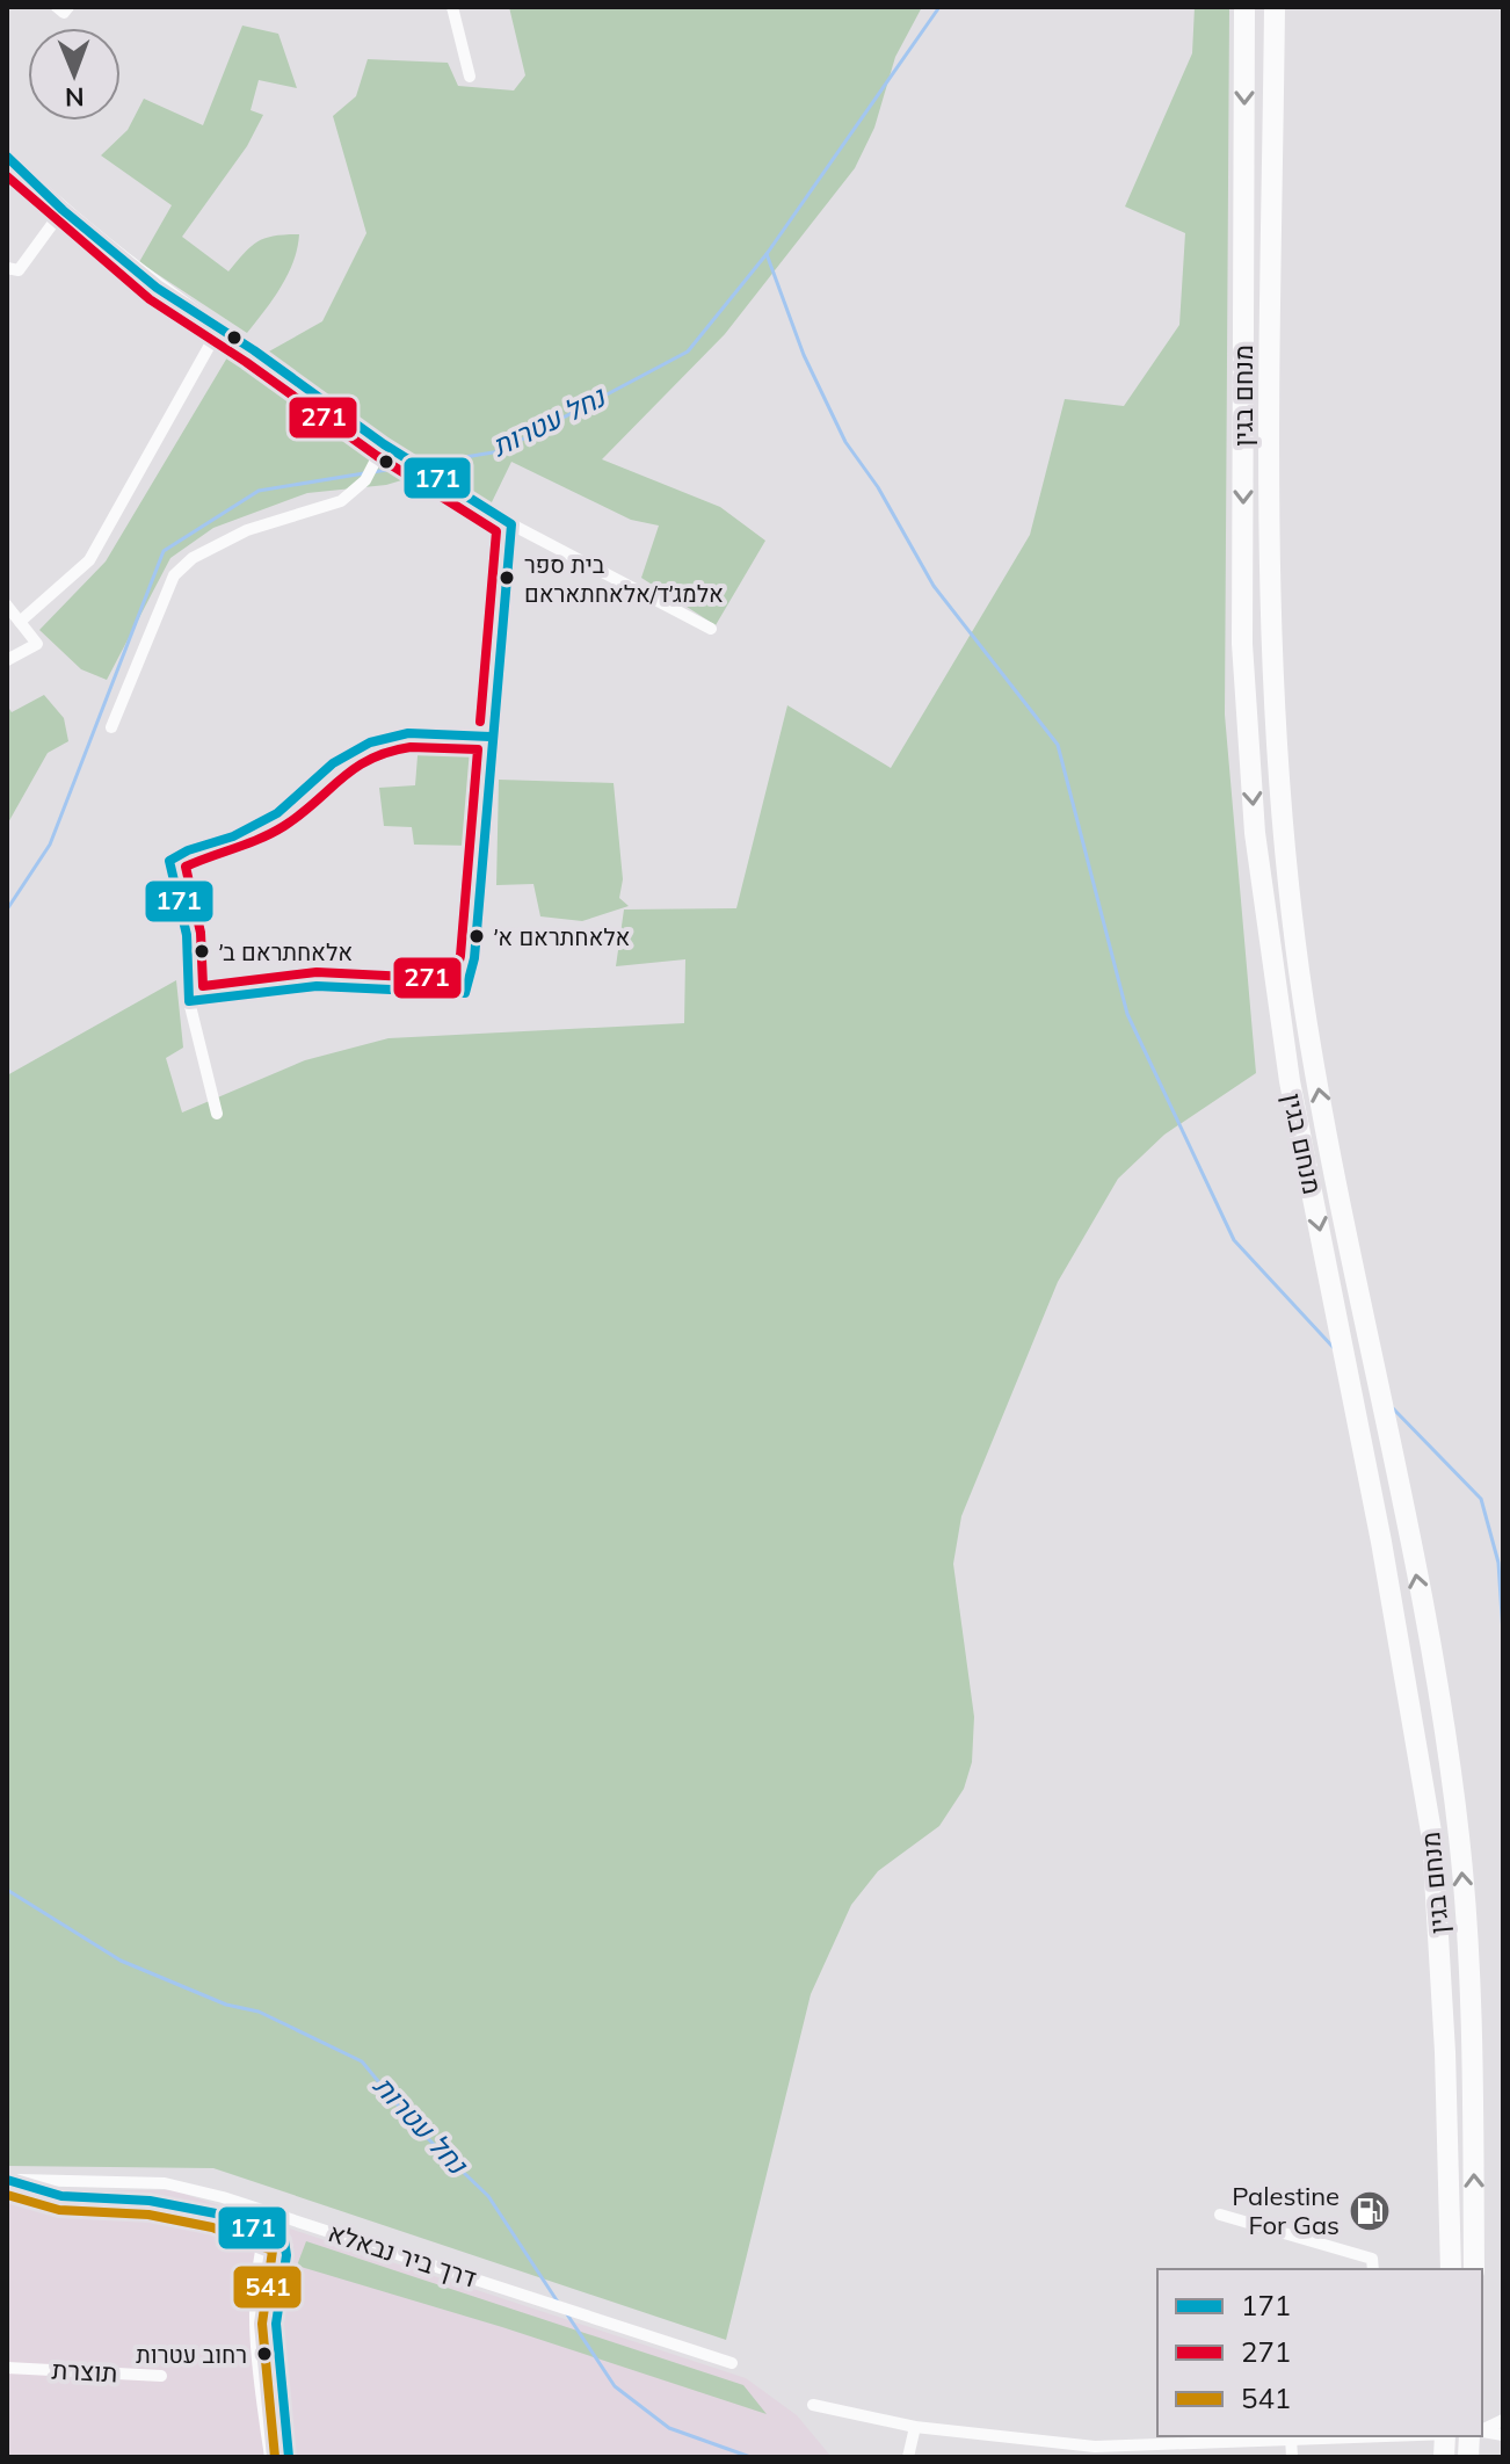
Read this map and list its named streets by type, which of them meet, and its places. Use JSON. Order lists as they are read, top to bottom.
{
  "streets": {
    "highway": ["מנחם בגין"],
    "street": ["דרך ביר נבאלא", "תוצרת"]
  },
  "water": ["נחל עטרות"],
  "places": {
    "other": [
      "בית ספר אלמג׳ד/אלאחתאראם",
      "אלאחתראם א׳",
      "אלאחתראם ב׳",
      "רחוב עטרות"
    ],
    "fuel station": ["Palestine For Gas"]
  },
  "lines": ["transit line 171", "transit line 271", "transit line 541"],
  "legend": ["171", "271", "541"],
  "north": "bottom"
}
